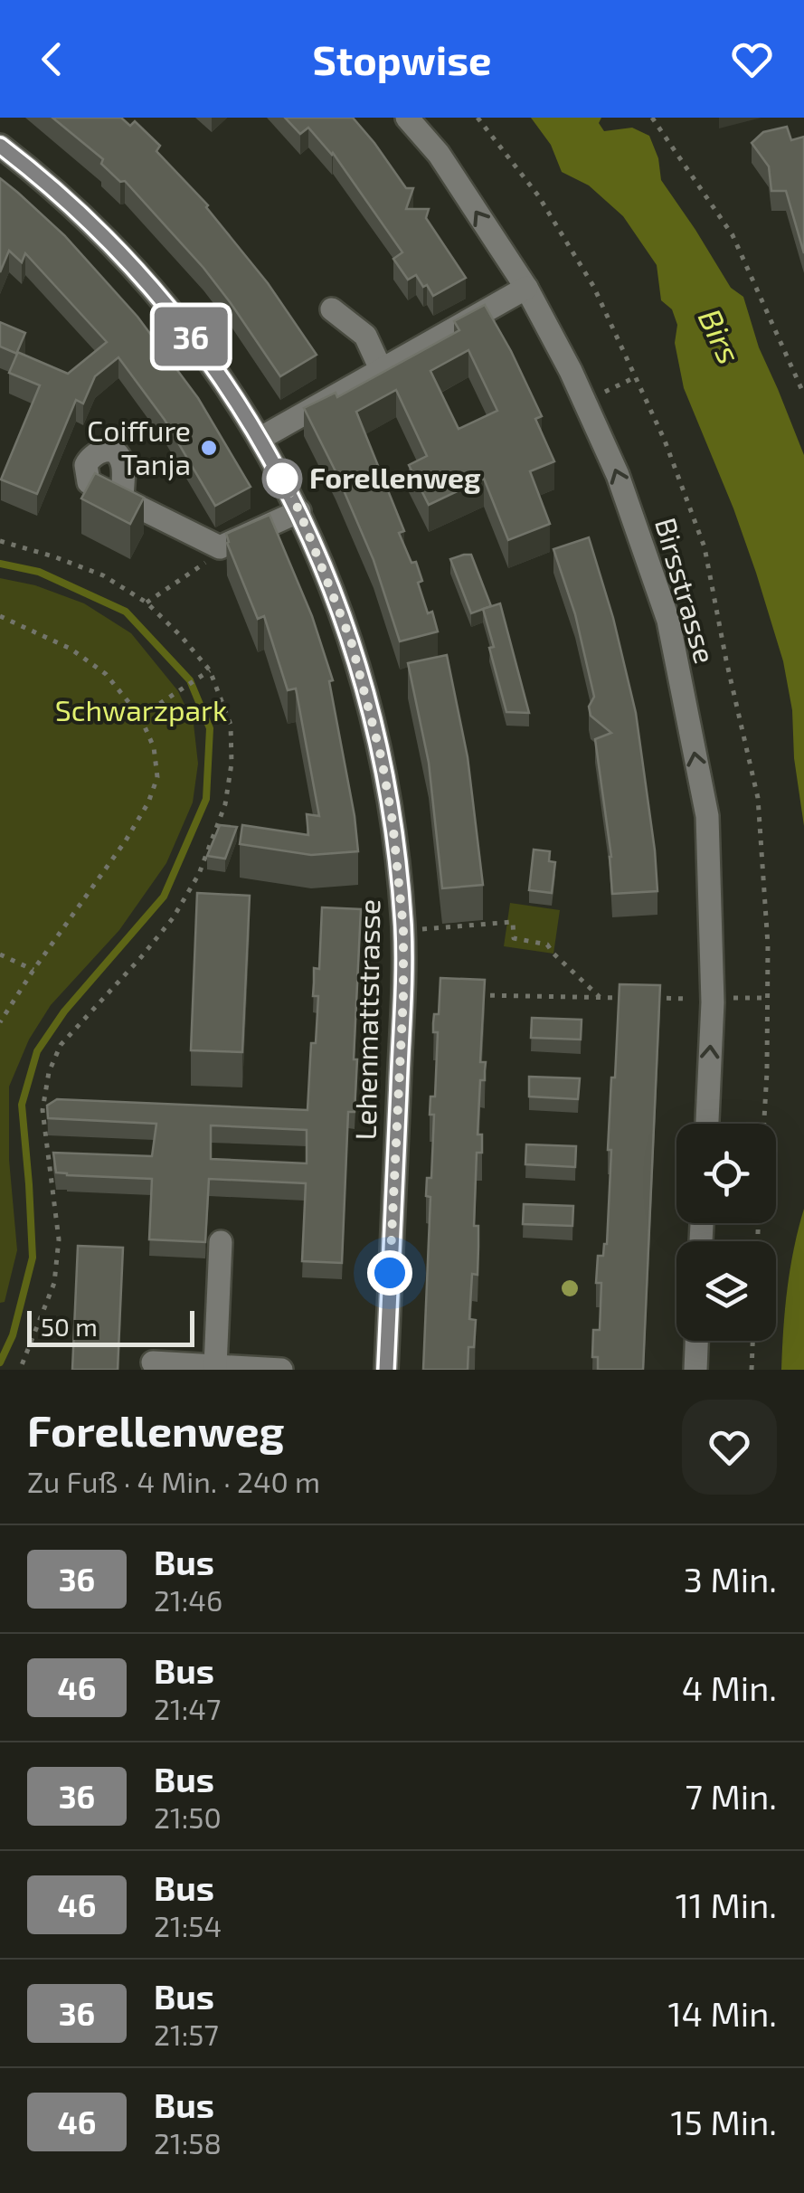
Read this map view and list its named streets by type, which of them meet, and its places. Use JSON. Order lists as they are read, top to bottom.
{
  "streets": {
    "street": ["Birsstrasse", "Lehenmattstrasse"]
  },
  "one_way": ["Birsstrasse"],
  "water": ["Birs"],
  "parks": ["Schwarzpark"],
  "places": ["Coiffure Tanja", "Forellenweg"],
  "lines": ["bus line 36"],
  "scale_bar": "50 m",
  "page": {
    "header": "Stopwise",
    "on_map": "36",
    "scale": "50 m",
    "heading": ["Forellenweg", "Zu Fuß · 4 Min. · 240 m"],
    "list": [
      {
        "mark": "36",
        "name": "Bus",
        "note": "21:46",
        "value": "3 Min."
      },
      {
        "mark": "46",
        "name": "Bus",
        "note": "21:47",
        "value": "4 Min."
      },
      {
        "mark": "36",
        "name": "Bus",
        "note": "21:50",
        "value": "7 Min."
      },
      {
        "mark": "46",
        "name": "Bus",
        "note": "21:54",
        "value": "11 Min."
      },
      {
        "mark": "36",
        "name": "Bus",
        "note": "21:57",
        "value": "14 Min."
      },
      {
        "mark": "46",
        "name": "Bus",
        "note": "21:58",
        "value": "15 Min."
      }
    ]
  }
}
